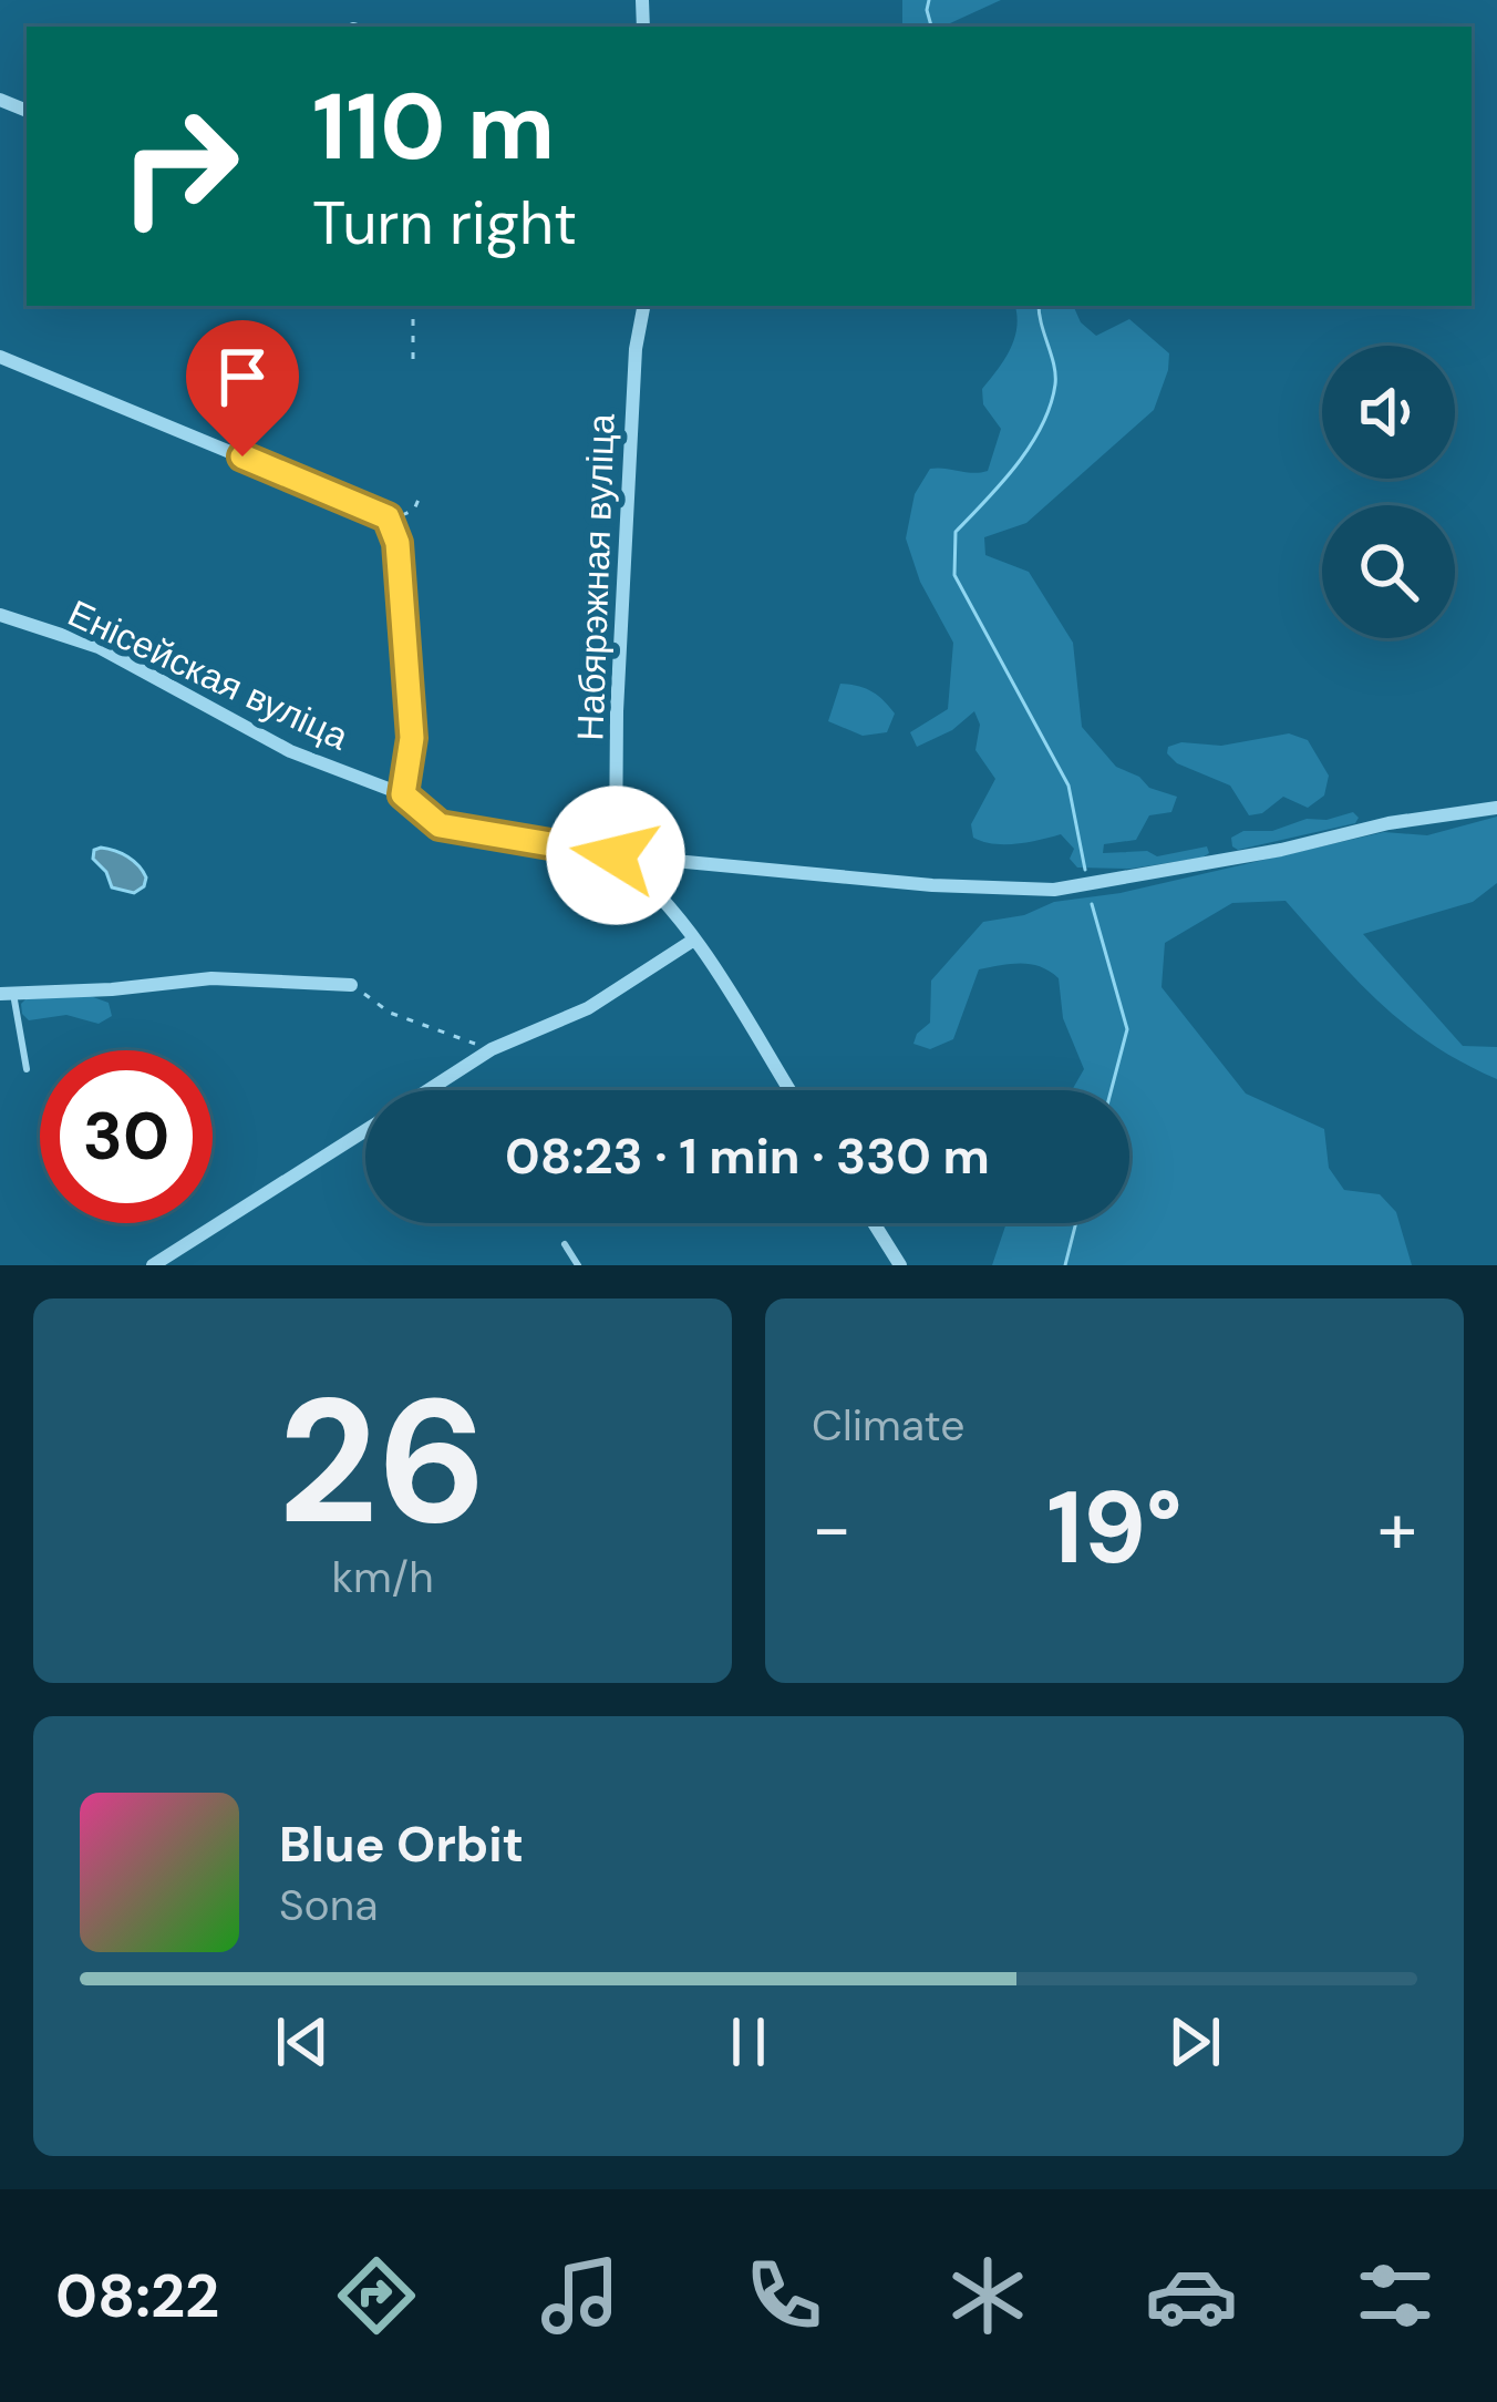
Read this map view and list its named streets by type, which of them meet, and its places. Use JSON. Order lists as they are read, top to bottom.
{
  "streets": {
    "street": ["Набярэжная вуліца", "Енісейская вуліца"]
  },
  "crossings": [
    ["Набярэжная вуліца", "Енісейская вуліца"]
  ],
  "page": {
    "turn": ["110 m", "Turn right"],
    "limit": "30",
    "trip": "08:23 · 1 min · 330 m",
    "tile": [
      ["26", "km/h"],
      "Climate"
    ],
    "heat": ["−", "19°", "+"],
    "song": ["Blue Orbit", "Sona"],
    "tabs": "08:22"
  }
}
